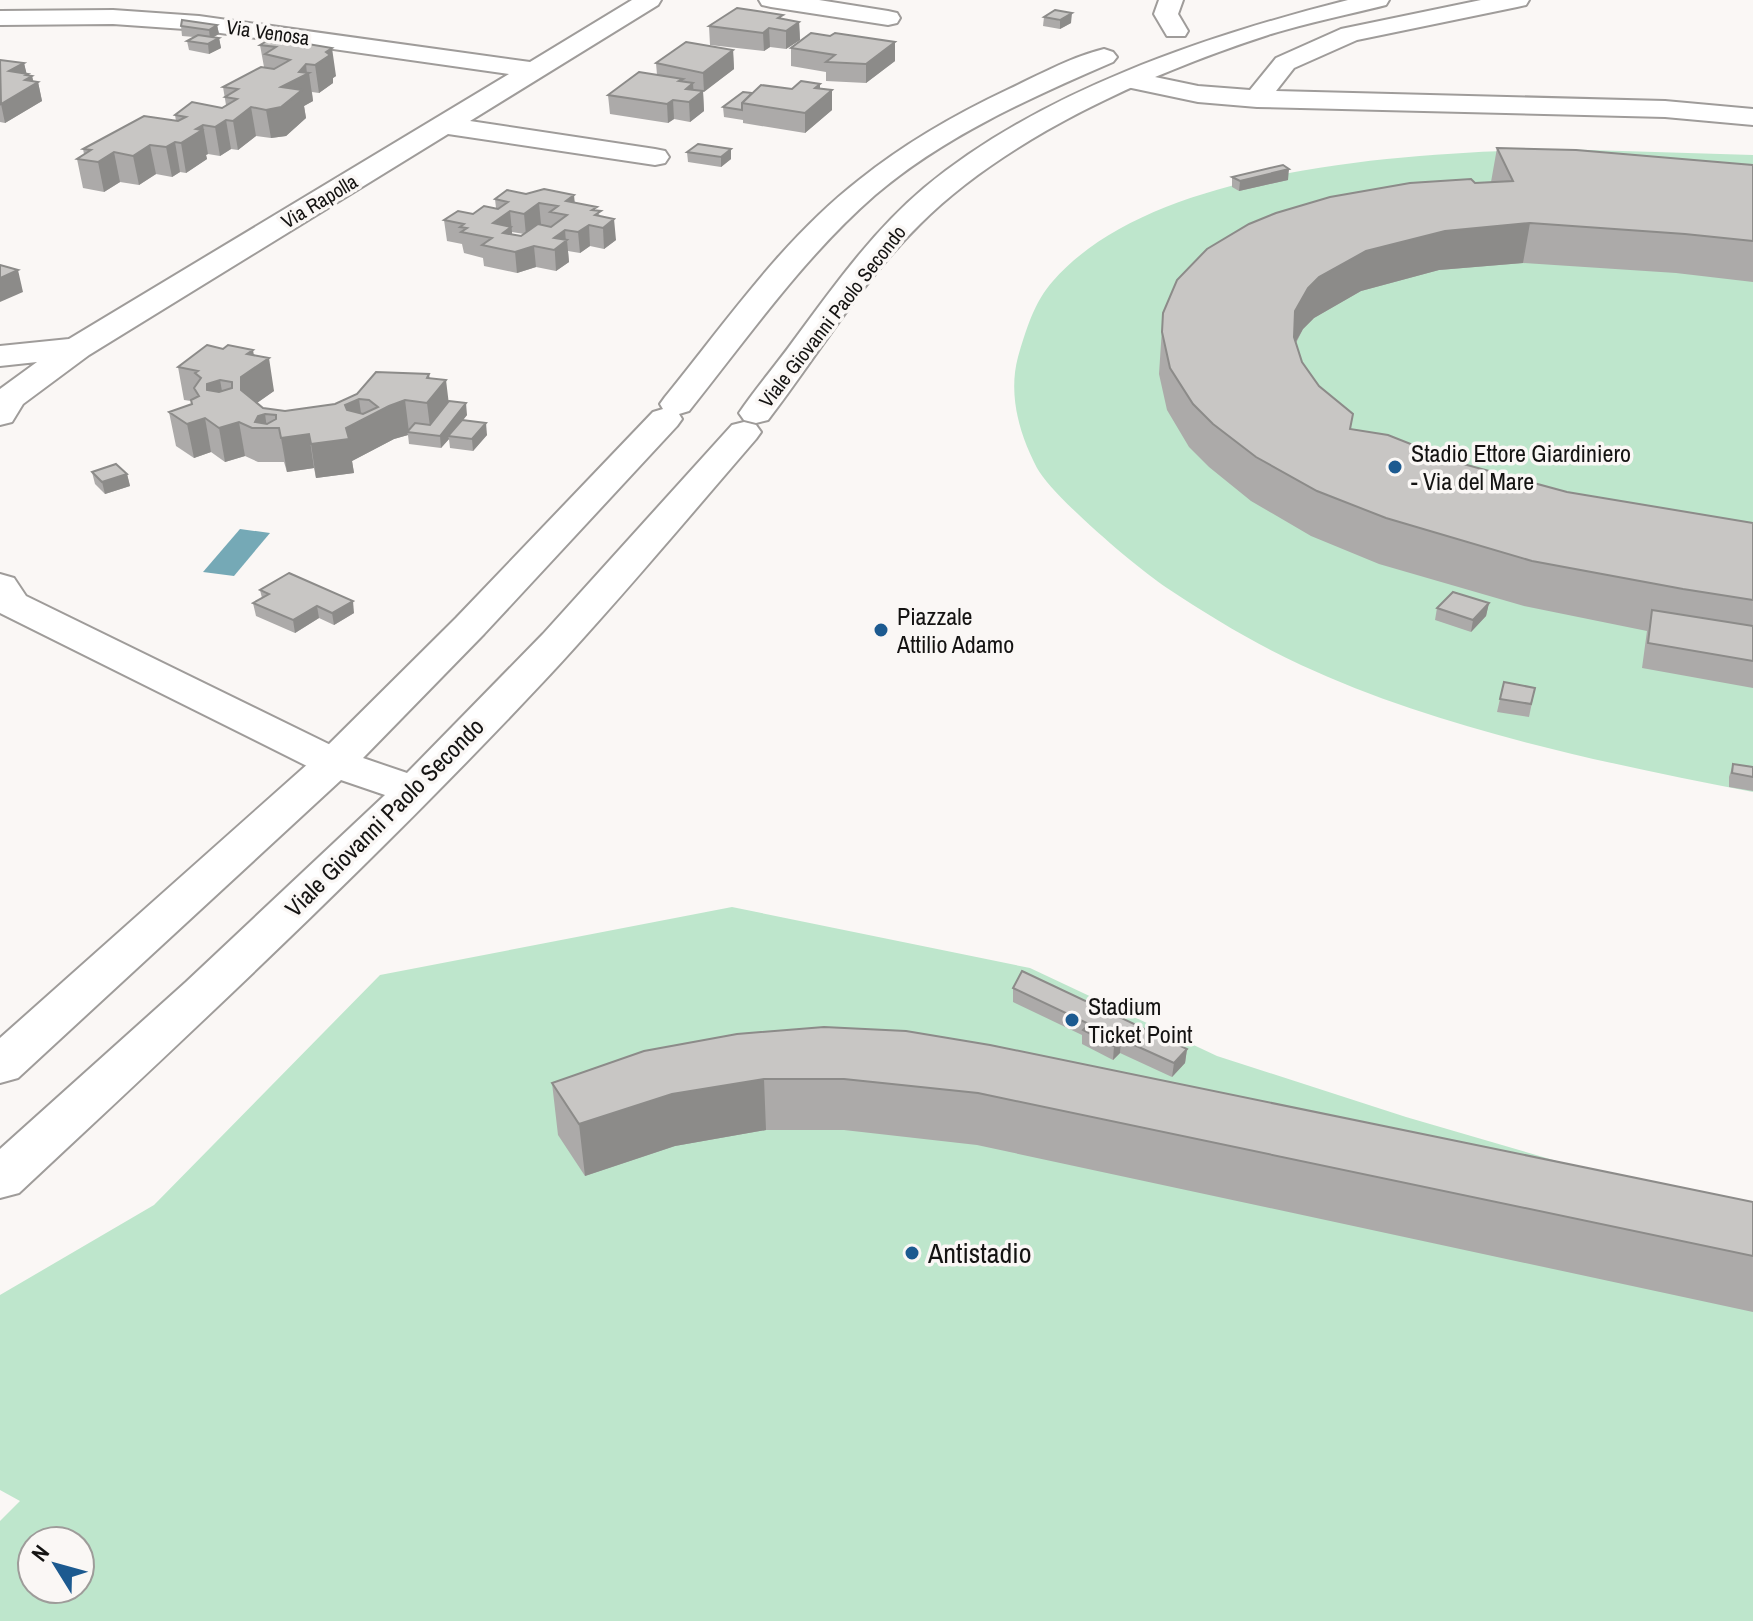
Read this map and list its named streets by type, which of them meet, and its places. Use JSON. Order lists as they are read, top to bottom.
{
  "streets": {
    "main road": ["Via Venosa", "Via Rapolla", "Viale Giovanni Paolo Secondo"]
  },
  "crossings": [
    ["Via Venosa", "Via Rapolla"]
  ],
  "places": [
    "Stadio Ettore Giardiniero - Via del Mare",
    "Piazzale Attilio Adamo",
    "Stadium Ticket Point",
    "Antistadio"
  ],
  "north": "top left"
}
